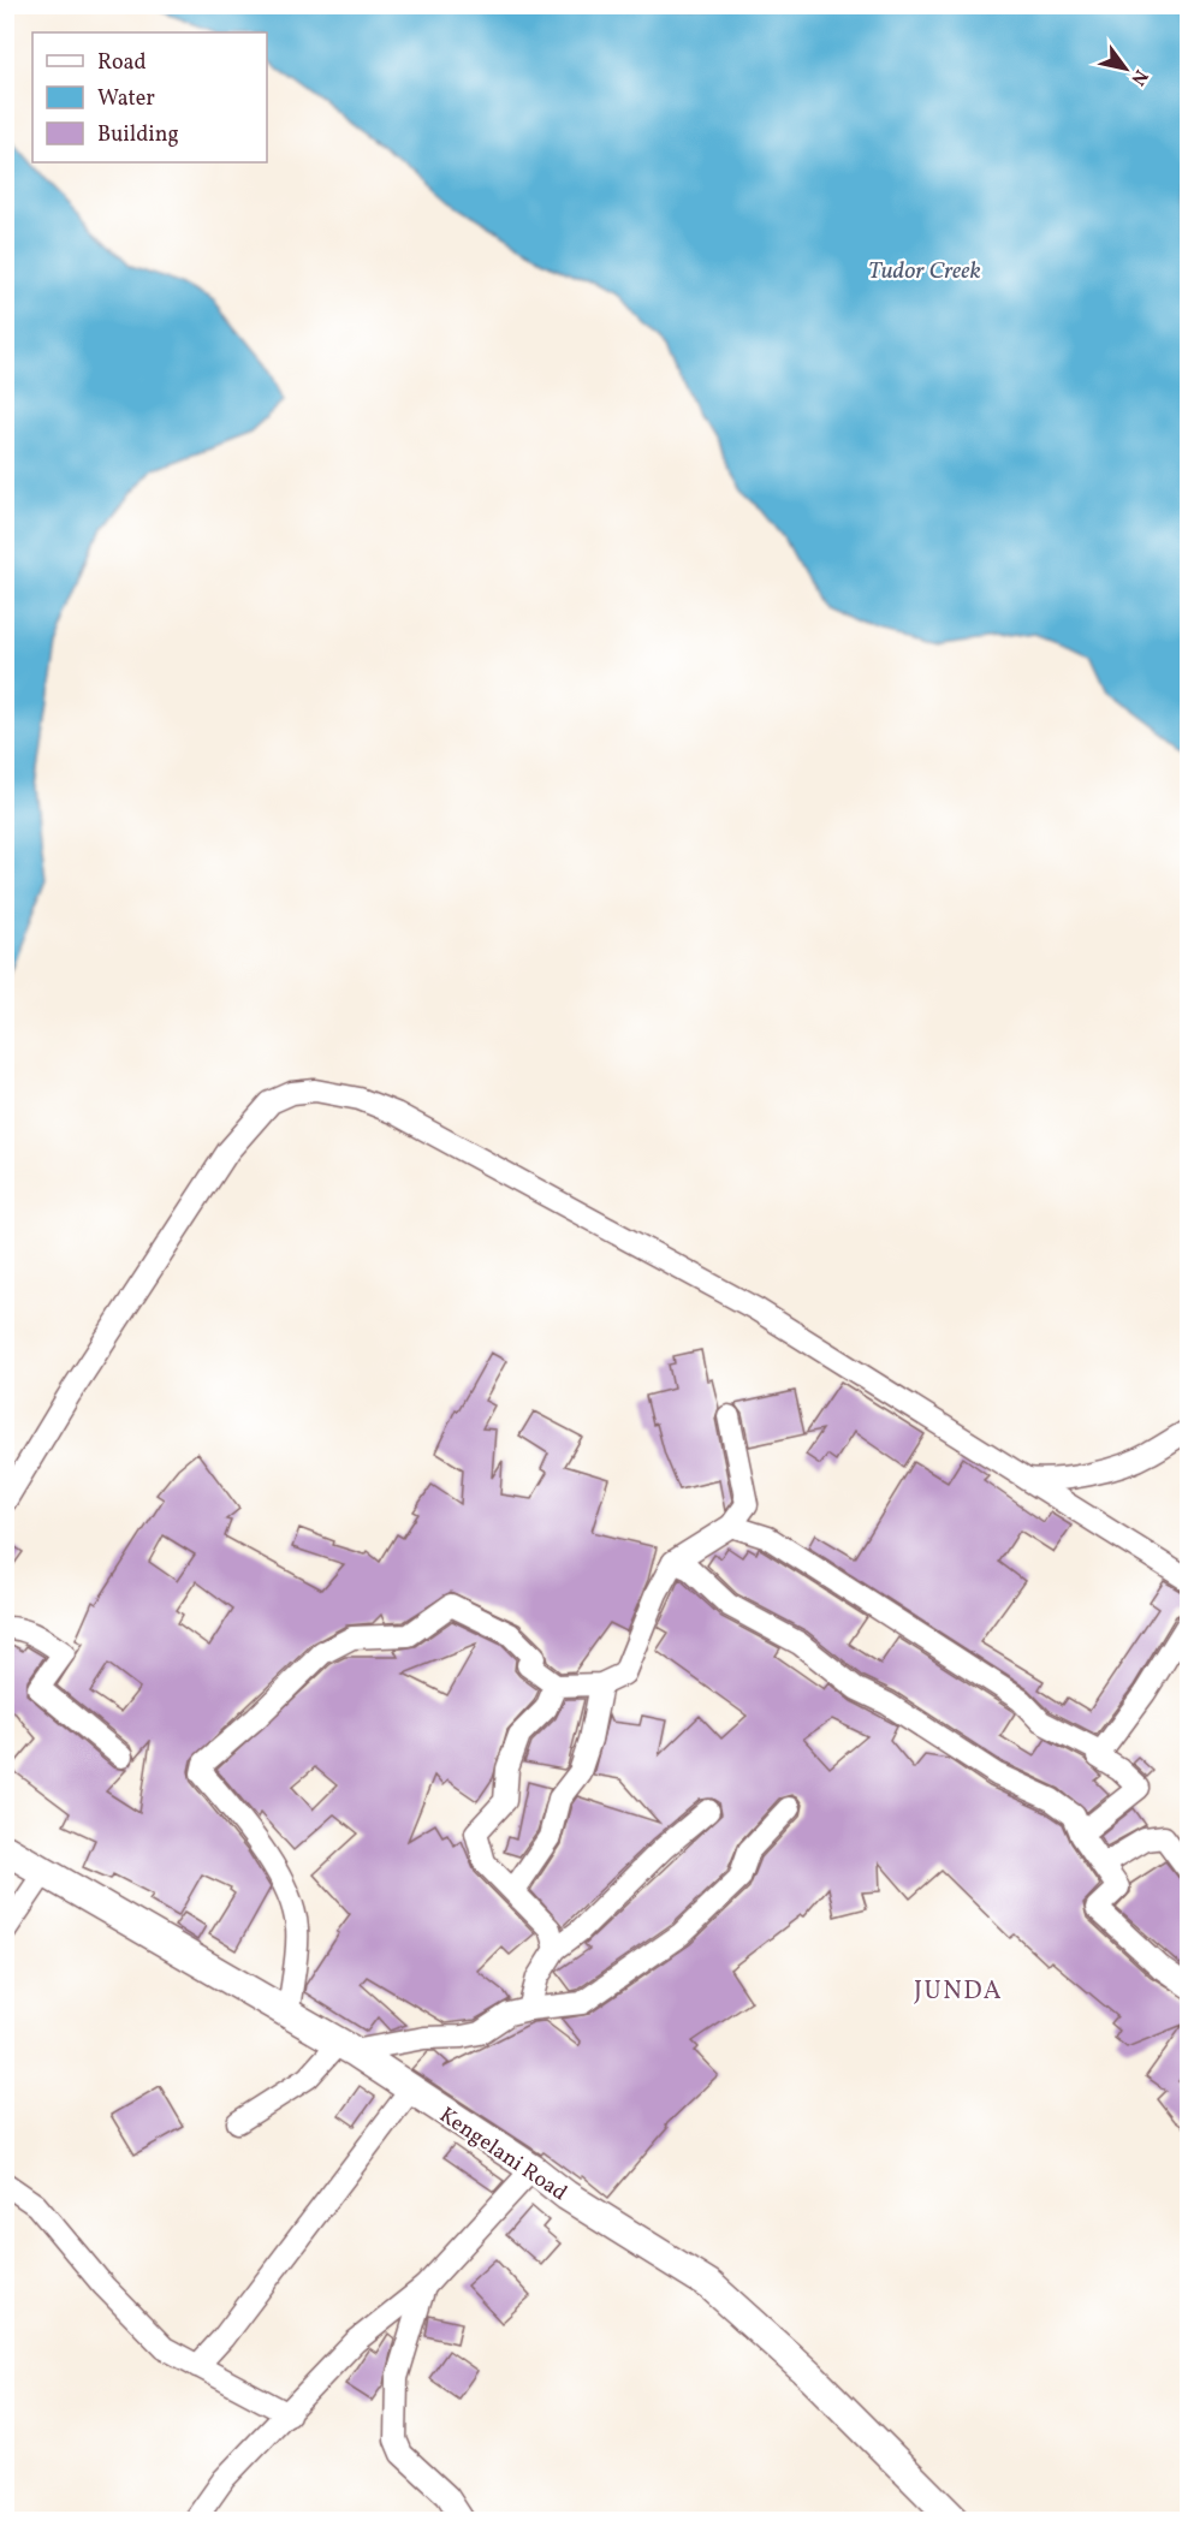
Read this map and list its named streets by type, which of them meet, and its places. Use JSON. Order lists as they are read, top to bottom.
{
  "streets": {
    "main road": ["Kengelani Road"]
  },
  "districts": ["JUNDA"],
  "water": ["Tudor Creek"],
  "legend": ["Road", "Water", "Building"],
  "north": "bottom right"
}
